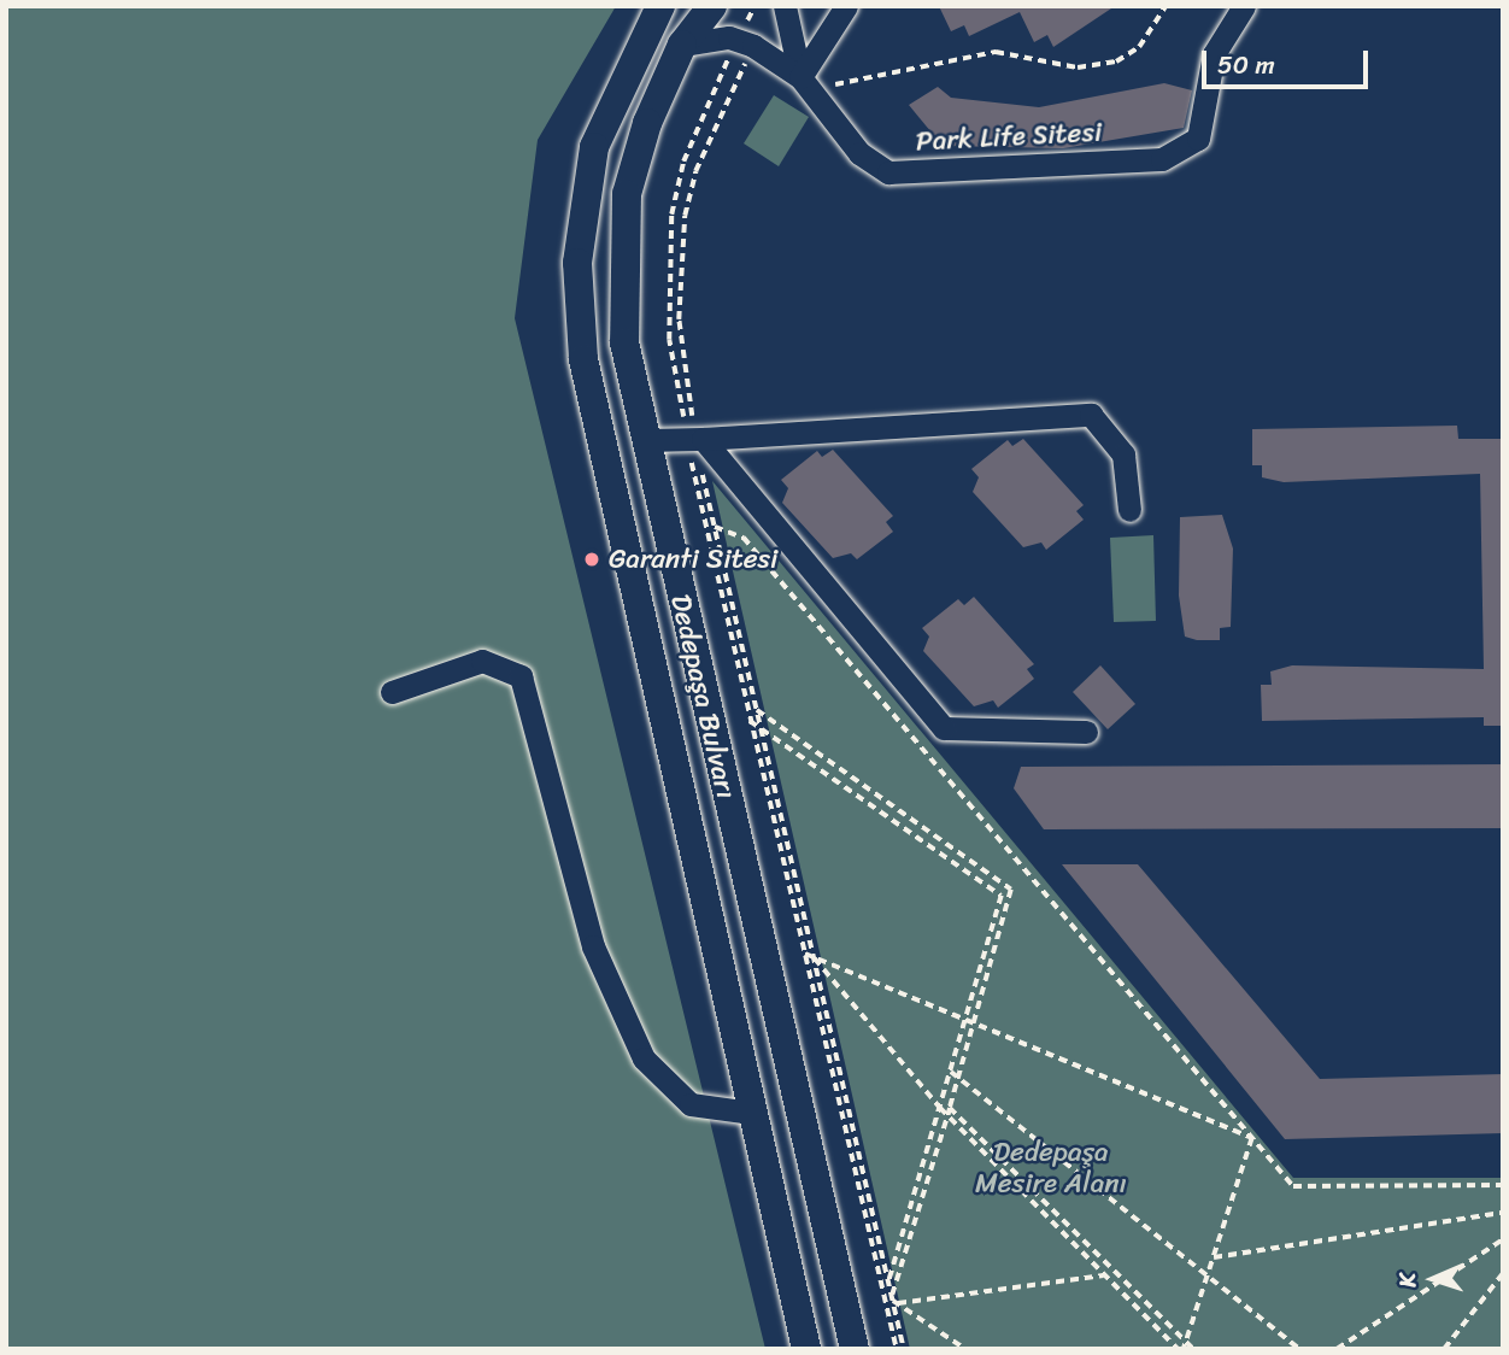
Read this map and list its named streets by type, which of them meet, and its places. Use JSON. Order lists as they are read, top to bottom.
{
  "streets": {
    "main road": ["Dedepaşa Bulvarı"],
    "lane": ["Park Life Sitesi"]
  },
  "parks": ["Dedepaşa Mesire Alanı"],
  "places": ["Garanti Sitesi"],
  "scale_bar": "50 m",
  "north": "left"
}
